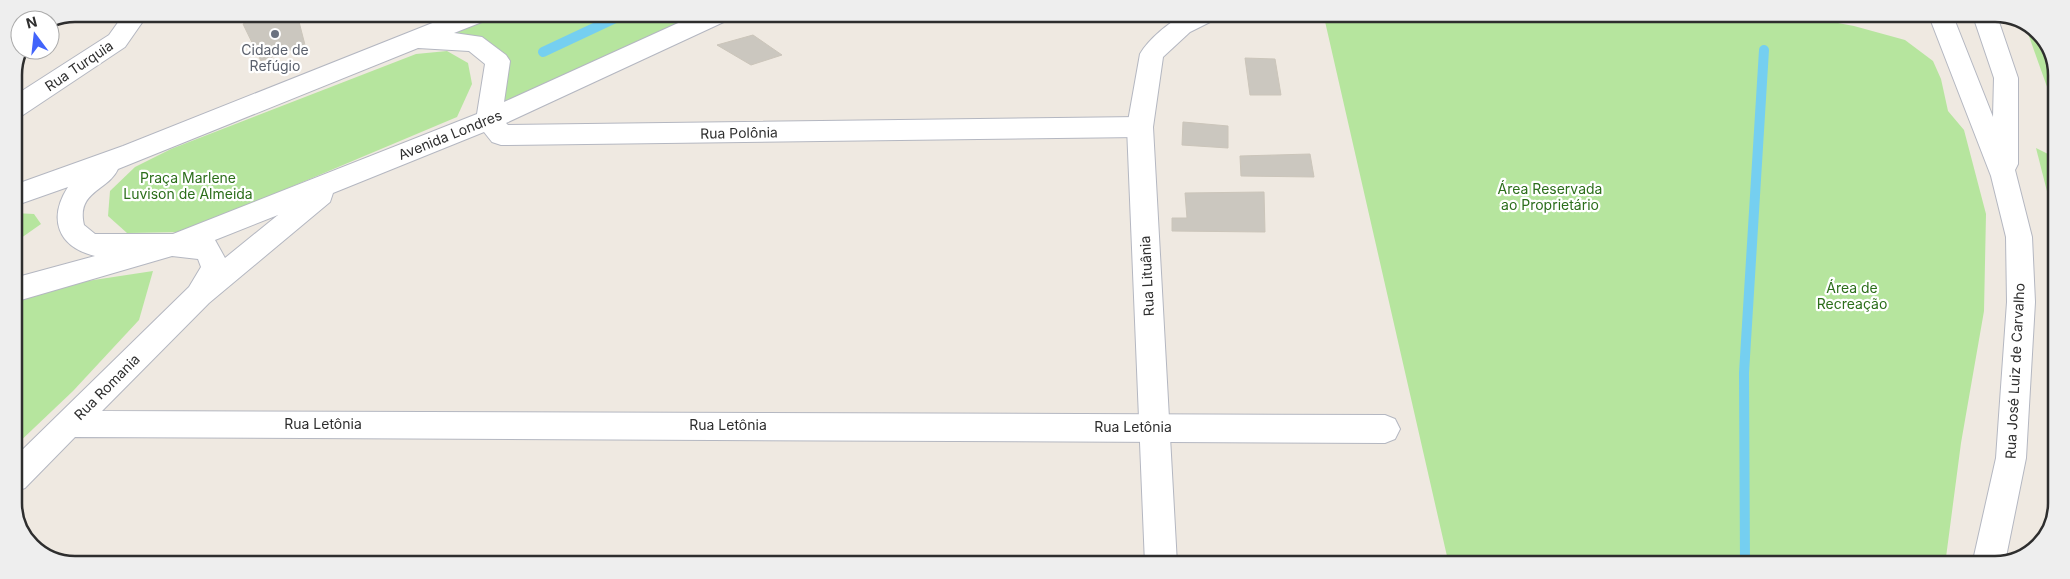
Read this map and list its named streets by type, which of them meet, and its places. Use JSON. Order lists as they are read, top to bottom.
{
  "streets": {
    "street": [
      "Rua Turquia",
      "Rua Polônia",
      "Avenida Londres",
      "Rua Lituânia",
      "Rua José Luiz de Carvalho",
      "Rua Romania",
      "Rua Letônia"
    ]
  },
  "crossings": [
    ["Rua Polônia", "Avenida Londres"],
    ["Rua Polônia", "Rua Lituânia"],
    ["Avenida Londres", "Rua Romania"],
    ["Rua Lituânia", "Rua Letônia"],
    ["Rua Romania", "Rua Letônia"]
  ],
  "parks": ["Praça Marlene Luvison de Almeida", "Área Reservada ao Proprietário", "Área de Recreação"],
  "places": ["Cidade de Refúgio"],
  "north": "top"
}
